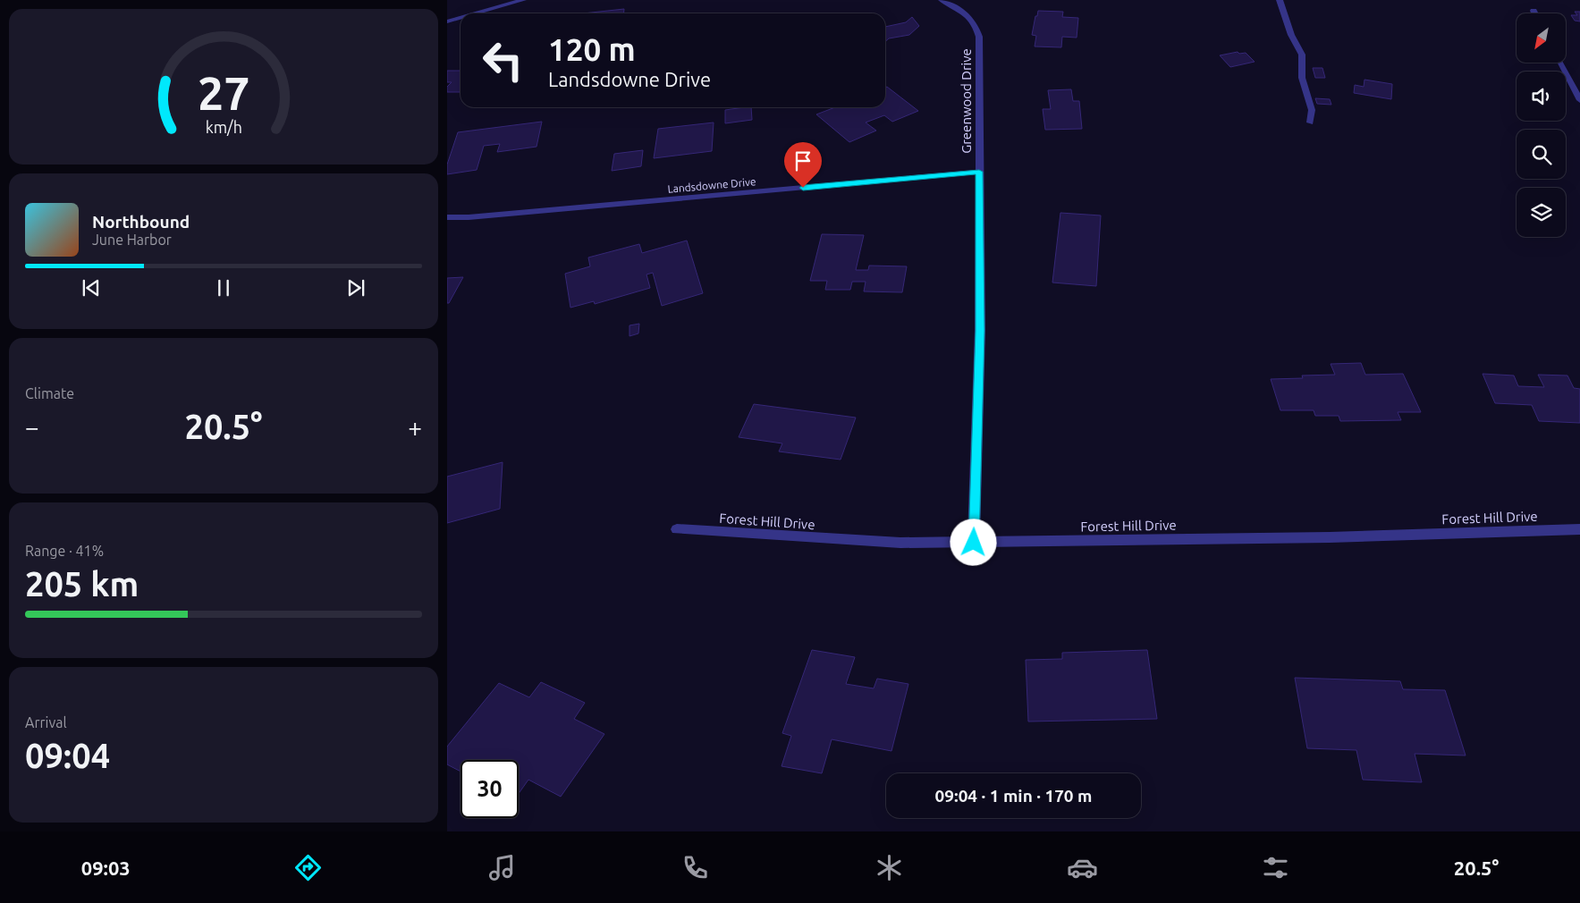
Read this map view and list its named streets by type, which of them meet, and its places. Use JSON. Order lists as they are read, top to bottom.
{
  "streets": {
    "street": ["Greenwood Drive", "Landsdowne Drive", "Forest Hill Drive"]
  },
  "crossings": [
    ["Greenwood Drive", "Landsdowne Drive"],
    ["Greenwood Drive", "Forest Hill Drive"]
  ],
  "north": "bottom left",
  "page": {
    "turn": ["120 m", "Landsdowne Drive"],
    "song": ["Northbound", "June Harbor"],
    "tile": [
      "Climate",
      ["Range · 41%", "205 km"],
      ["Arrival", "09:04"]
    ],
    "heat": ["−", "20.5°", "+"],
    "limit": "30",
    "trip": "09:04 · 1 min · 170 m",
    "tabs": ["09:03", "20.5°"],
    "gauge": ["27", "km/h"]
  }
}
